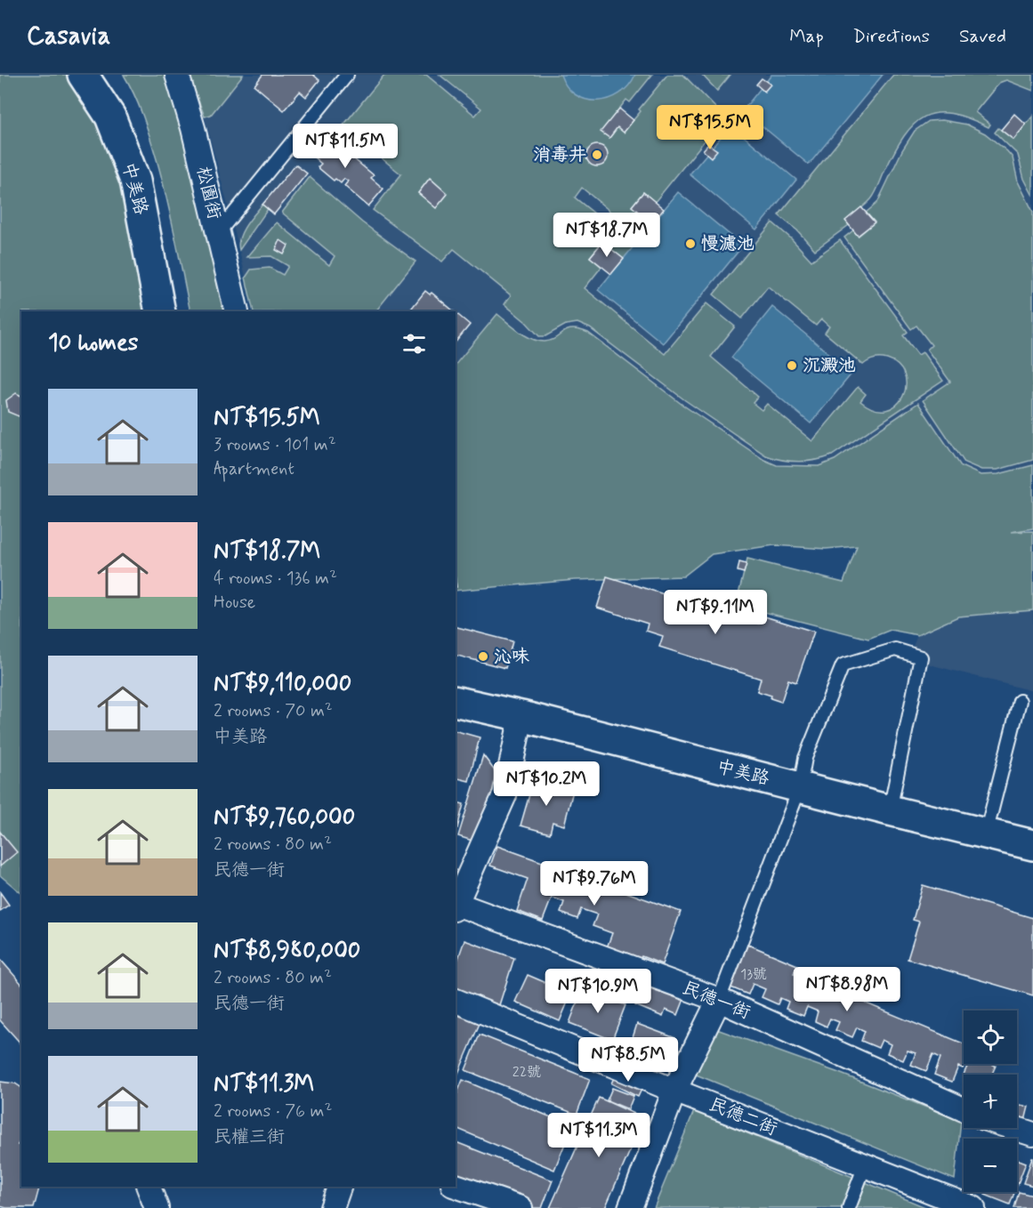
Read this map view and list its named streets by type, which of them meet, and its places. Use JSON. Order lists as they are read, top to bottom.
{
  "streets": {
    "main road": ["中美路"],
    "street": ["松園街", "民德一街", "民德二街"]
  },
  "places": [
    "消毒井",
    "慢濾池",
    "沉澱池",
    "沁味"
  ],
  "house_numbers": ["13號", "22號"],
  "page": {
    "header": "Casavia",
    "nav": ["Map", "Directions", "Saved"],
    "price": [
      "NT$15.5M",
      "NT$11.5M",
      "NT$18.7M",
      "NT$9.11M",
      "NT$10.2M",
      "NT$9.76M",
      "NT$8.98M",
      "NT$10.9M",
      "NT$8.5M",
      "NT$11.3M"
    ],
    "heading": "10 homes",
    "list": [
      {
        "name": "NT$15.5M",
        "note": "3 rooms · 101 m² · Apartment"
      },
      {
        "name": "NT$18.7M",
        "note": "4 rooms · 136 m² · House"
      },
      {
        "name": "NT$9,110,000",
        "note": "2 rooms · 70 m² · 中美路"
      },
      {
        "name": "NT$9,760,000",
        "note": "2 rooms · 80 m² · 民德一街"
      },
      {
        "name": "NT$8,980,000",
        "note": "2 rooms · 80 m² · 民德一街"
      },
      {
        "name": "NT$11.3M",
        "note": "2 rooms · 76 m² · 民權三街"
      }
    ],
    "map_buttons": ["+", "−"]
  }
}
